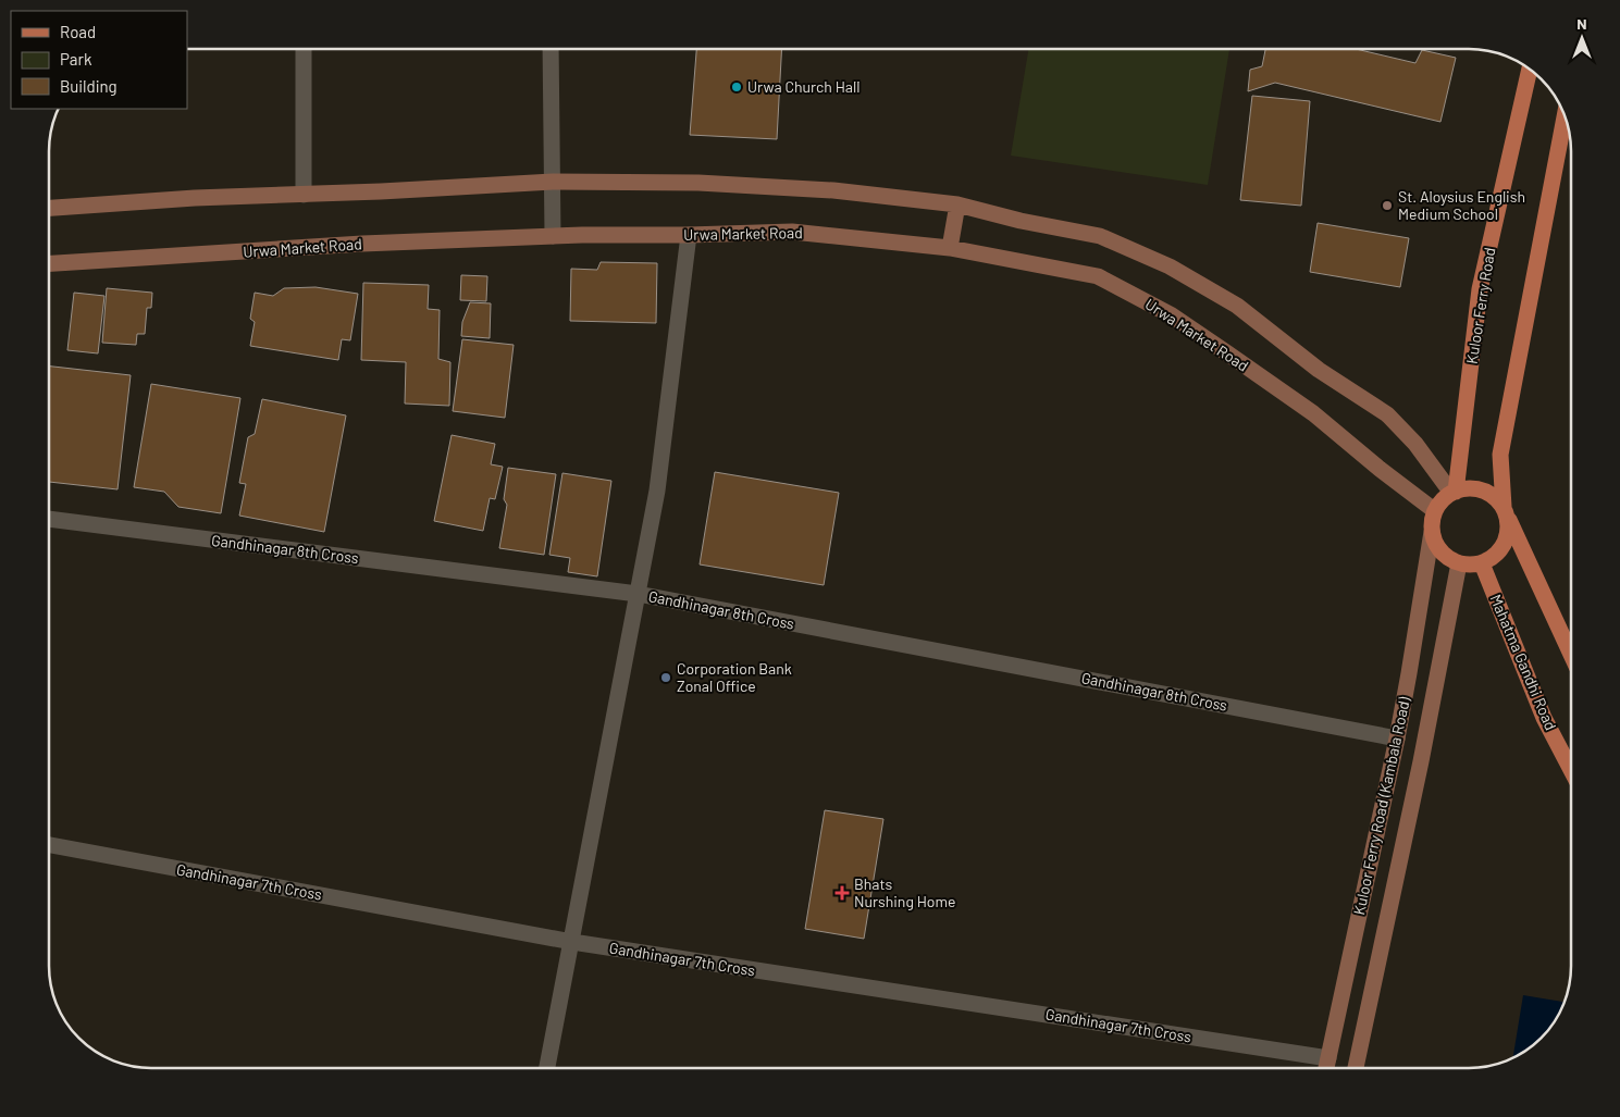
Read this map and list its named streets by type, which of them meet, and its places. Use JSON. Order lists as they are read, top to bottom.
{
  "streets": {
    "main road": ["Kuloor Ferry Road", "Mahatma Gandhi Road"],
    "street": [
      "Urwa Market Road",
      "Gandhinagar 8th Cross",
      "Kuloor Ferry Road (Kambala Road)",
      "Gandhinagar 7th Cross"
    ]
  },
  "crossings": [
    ["Urwa Market Road", "Kuloor Ferry Road"],
    ["Urwa Market Road", "Mahatma Gandhi Road"],
    ["Urwa Market Road", "Kuloor Ferry Road (Kambala Road)"],
    ["Kuloor Ferry Road", "Mahatma Gandhi Road"],
    ["Kuloor Ferry Road", "Kuloor Ferry Road (Kambala Road)"],
    ["Gandhinagar 8th Cross", "Kuloor Ferry Road (Kambala Road)"],
    ["Mahatma Gandhi Road", "Kuloor Ferry Road (Kambala Road)"],
    ["Kuloor Ferry Road (Kambala Road)", "Gandhinagar 7th Cross"]
  ],
  "places": {
    "other": ["Urwa Church Hall", "St. Aloysius English Medium School", "Corporation Bank Zonal Office"],
    "health": ["Bhats Nurshing Home"]
  },
  "legend": ["Road", "Park", "Building"],
  "north": "top"
}
